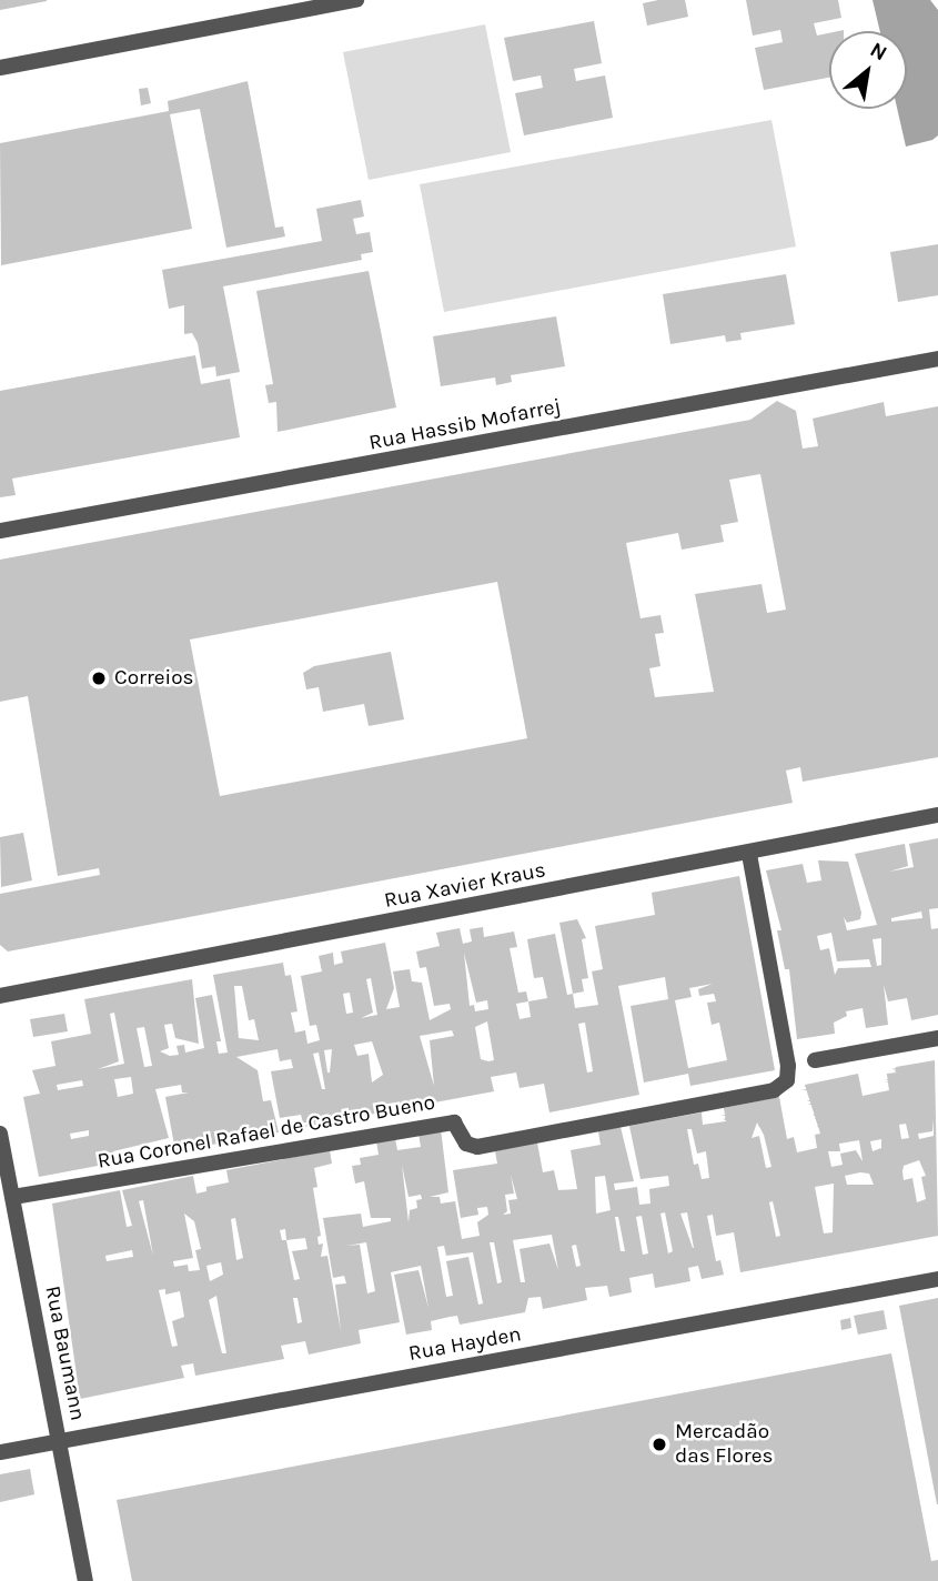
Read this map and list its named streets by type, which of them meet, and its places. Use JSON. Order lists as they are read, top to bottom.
{
  "streets": {
    "street": [
      "Rua Hassib Mofarrej",
      "Rua Xavier Kraus",
      "Rua Coronel Rafael de Castro Bueno",
      "Rua Hayden",
      "Rua Baumann"
    ]
  },
  "crossings": [
    ["Rua Xavier Kraus", "Rua Coronel Rafael de Castro Bueno"],
    ["Rua Coronel Rafael de Castro Bueno", "Rua Baumann"],
    ["Rua Hayden", "Rua Baumann"]
  ],
  "places": ["Correios", "Mercadão das Flores"],
  "north": "top right"
}
